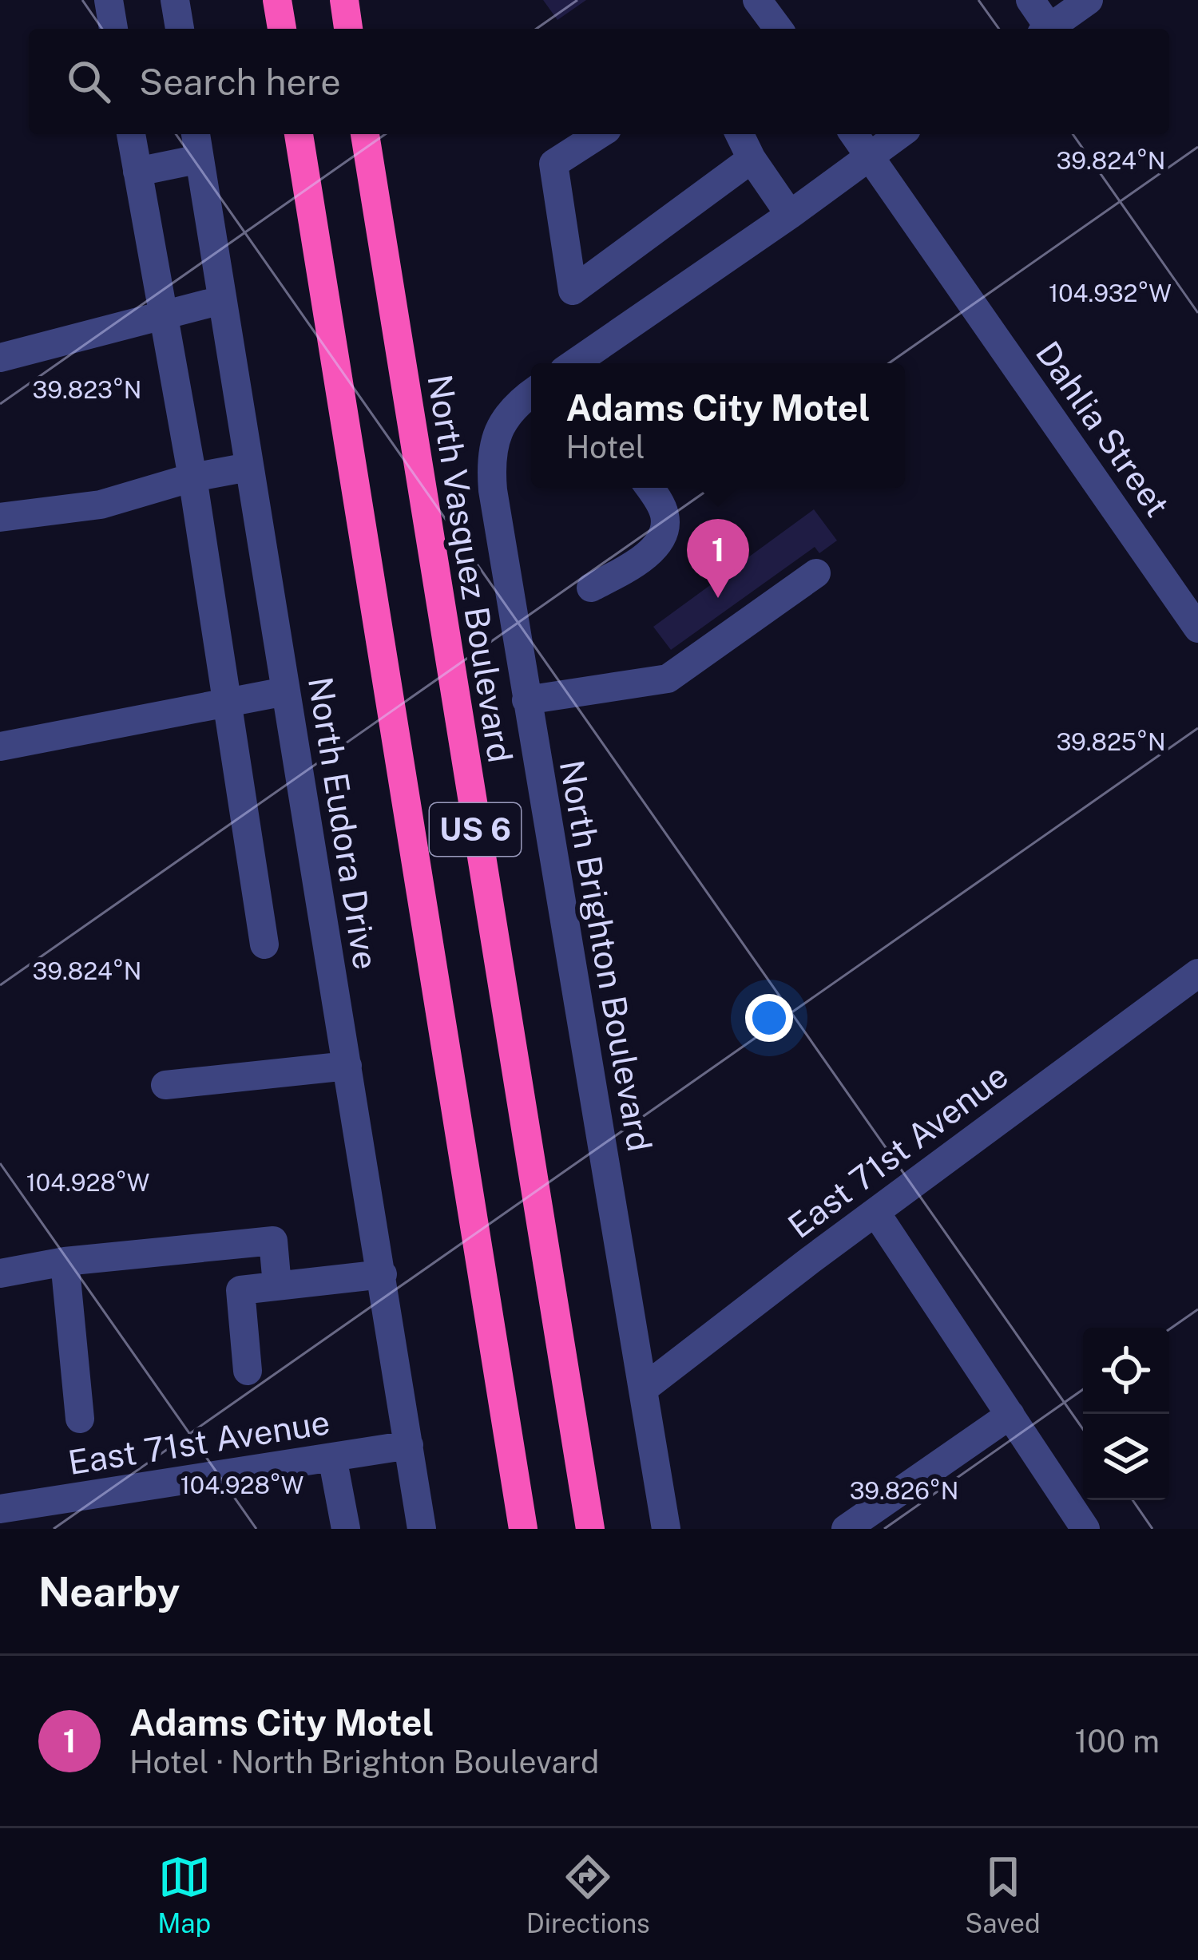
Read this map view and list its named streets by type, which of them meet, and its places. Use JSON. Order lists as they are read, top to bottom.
{
  "streets": {
    "highway": ["North Vasquez Boulevard", "US 6"],
    "street": [
      "Dahlia Street",
      "North Eudora Drive",
      "North Brighton Boulevard",
      "East 71st Avenue"
    ]
  },
  "crossings": [
    ["North Eudora Drive", "East 71st Avenue"],
    ["North Brighton Boulevard", "East 71st Avenue"]
  ],
  "page": {
    "search": "Search here",
    "popup": ["Adams City Motel", "Hotel"],
    "pins": "1",
    "heading": "Nearby",
    "list": [
      {
        "mark": "1",
        "name": "Adams City Motel",
        "note": "Hotel · North Brighton Boulevard",
        "value": "100 m"
      }
    ],
    "nav": ["Map", "Directions", "Saved"]
  },
  "coordinates": [
    "39.824°N",
    "104.932°W",
    "39.823°N",
    "39.825°N",
    "104.928°W",
    "39.826°N"
  ]
}
